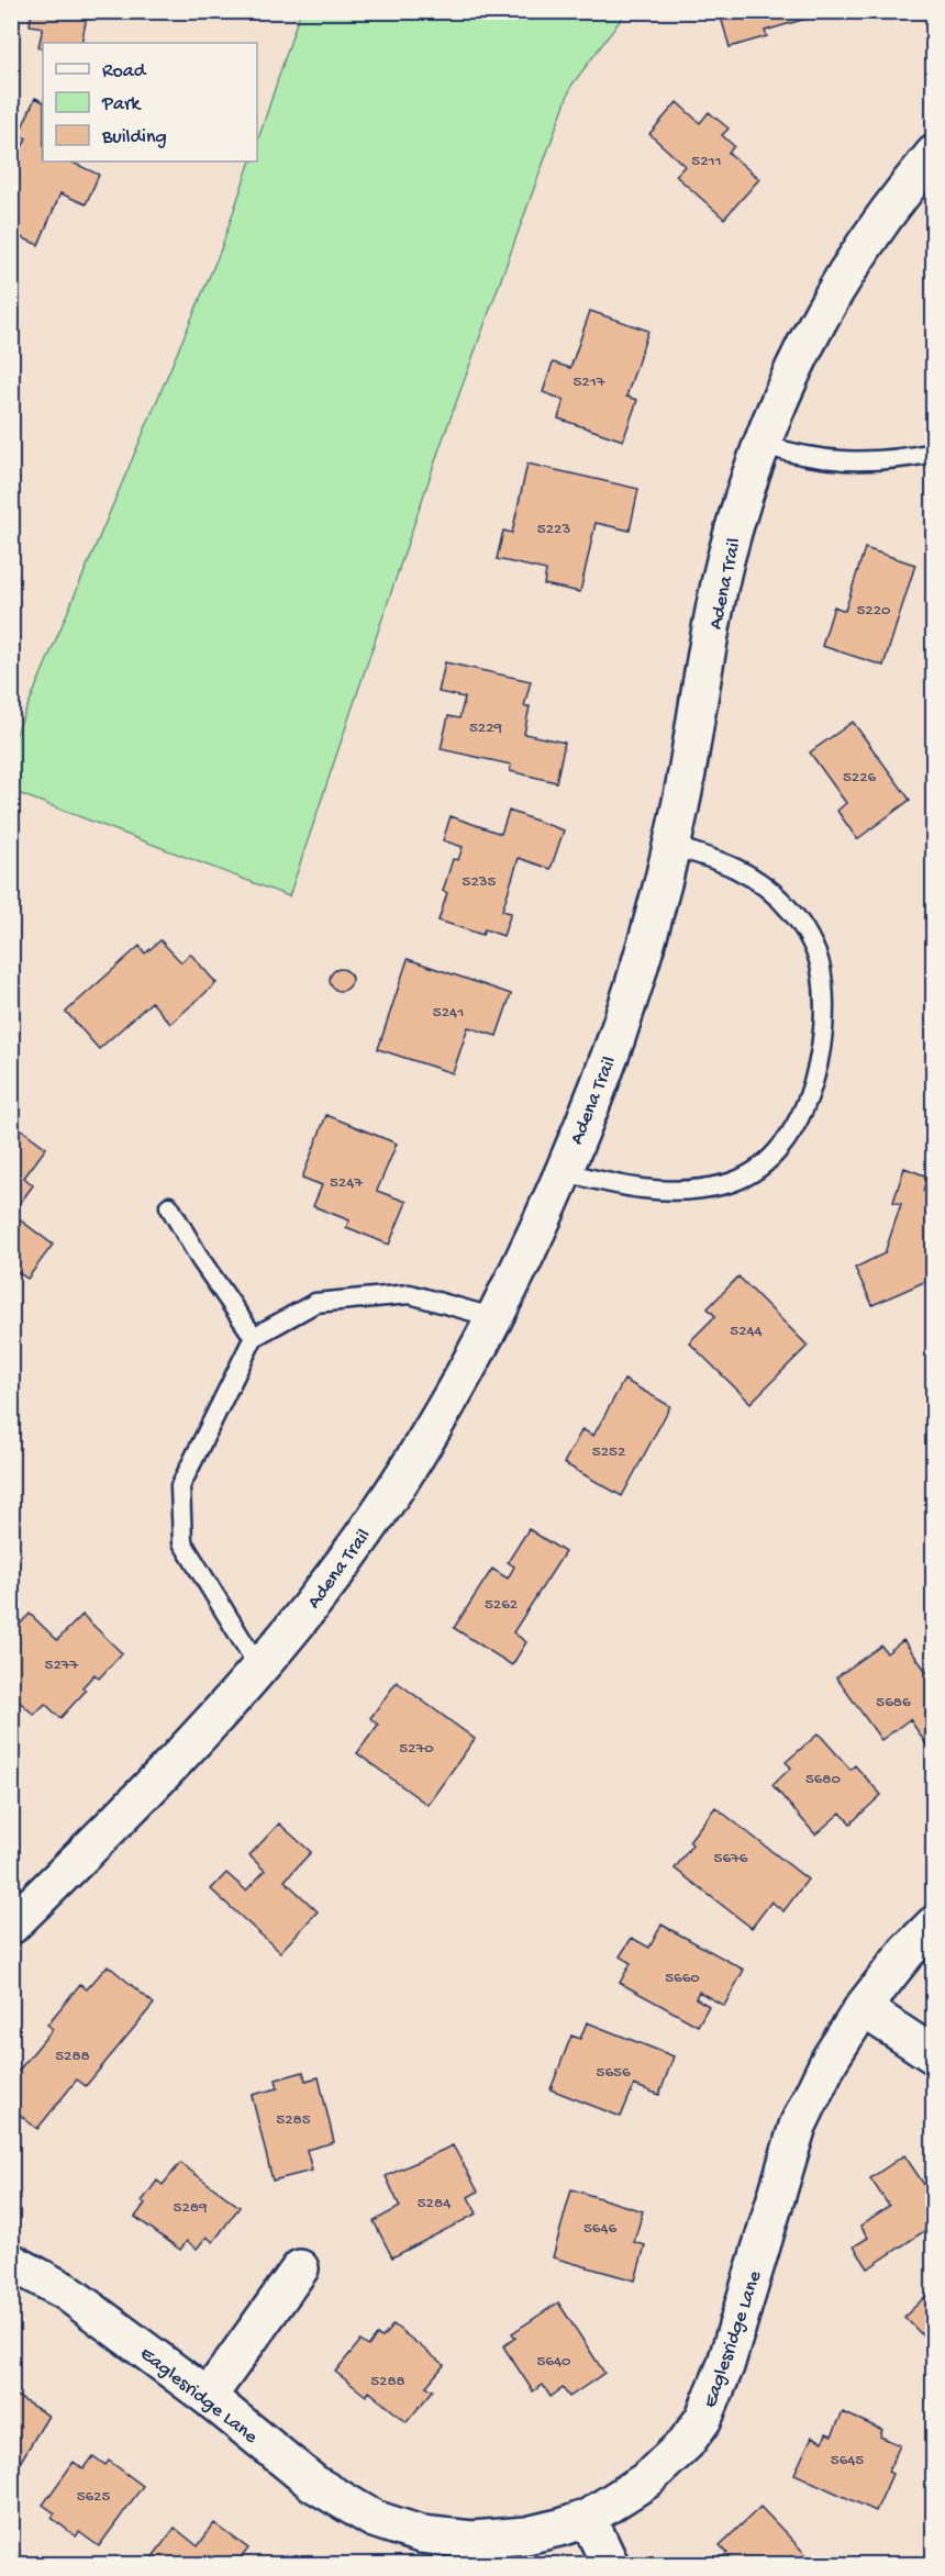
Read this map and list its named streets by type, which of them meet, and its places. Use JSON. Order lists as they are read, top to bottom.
{
  "streets": {
    "street": ["Adena Trail", "Eaglesridge Lane"]
  },
  "house_numbers": [
    "5211",
    "5217",
    "5223",
    "5220",
    "5229",
    "5226",
    "5235",
    "5241",
    "5247",
    "5244",
    "5252",
    "5262",
    "5277",
    "5686",
    "5270",
    "5680",
    "5676",
    "5660",
    "5288",
    "5656",
    "5285",
    "5284",
    "5289",
    "5646",
    "5640",
    "5288",
    "5645",
    "5625"
  ],
  "legend": ["Road", "Park", "Building"]
}
